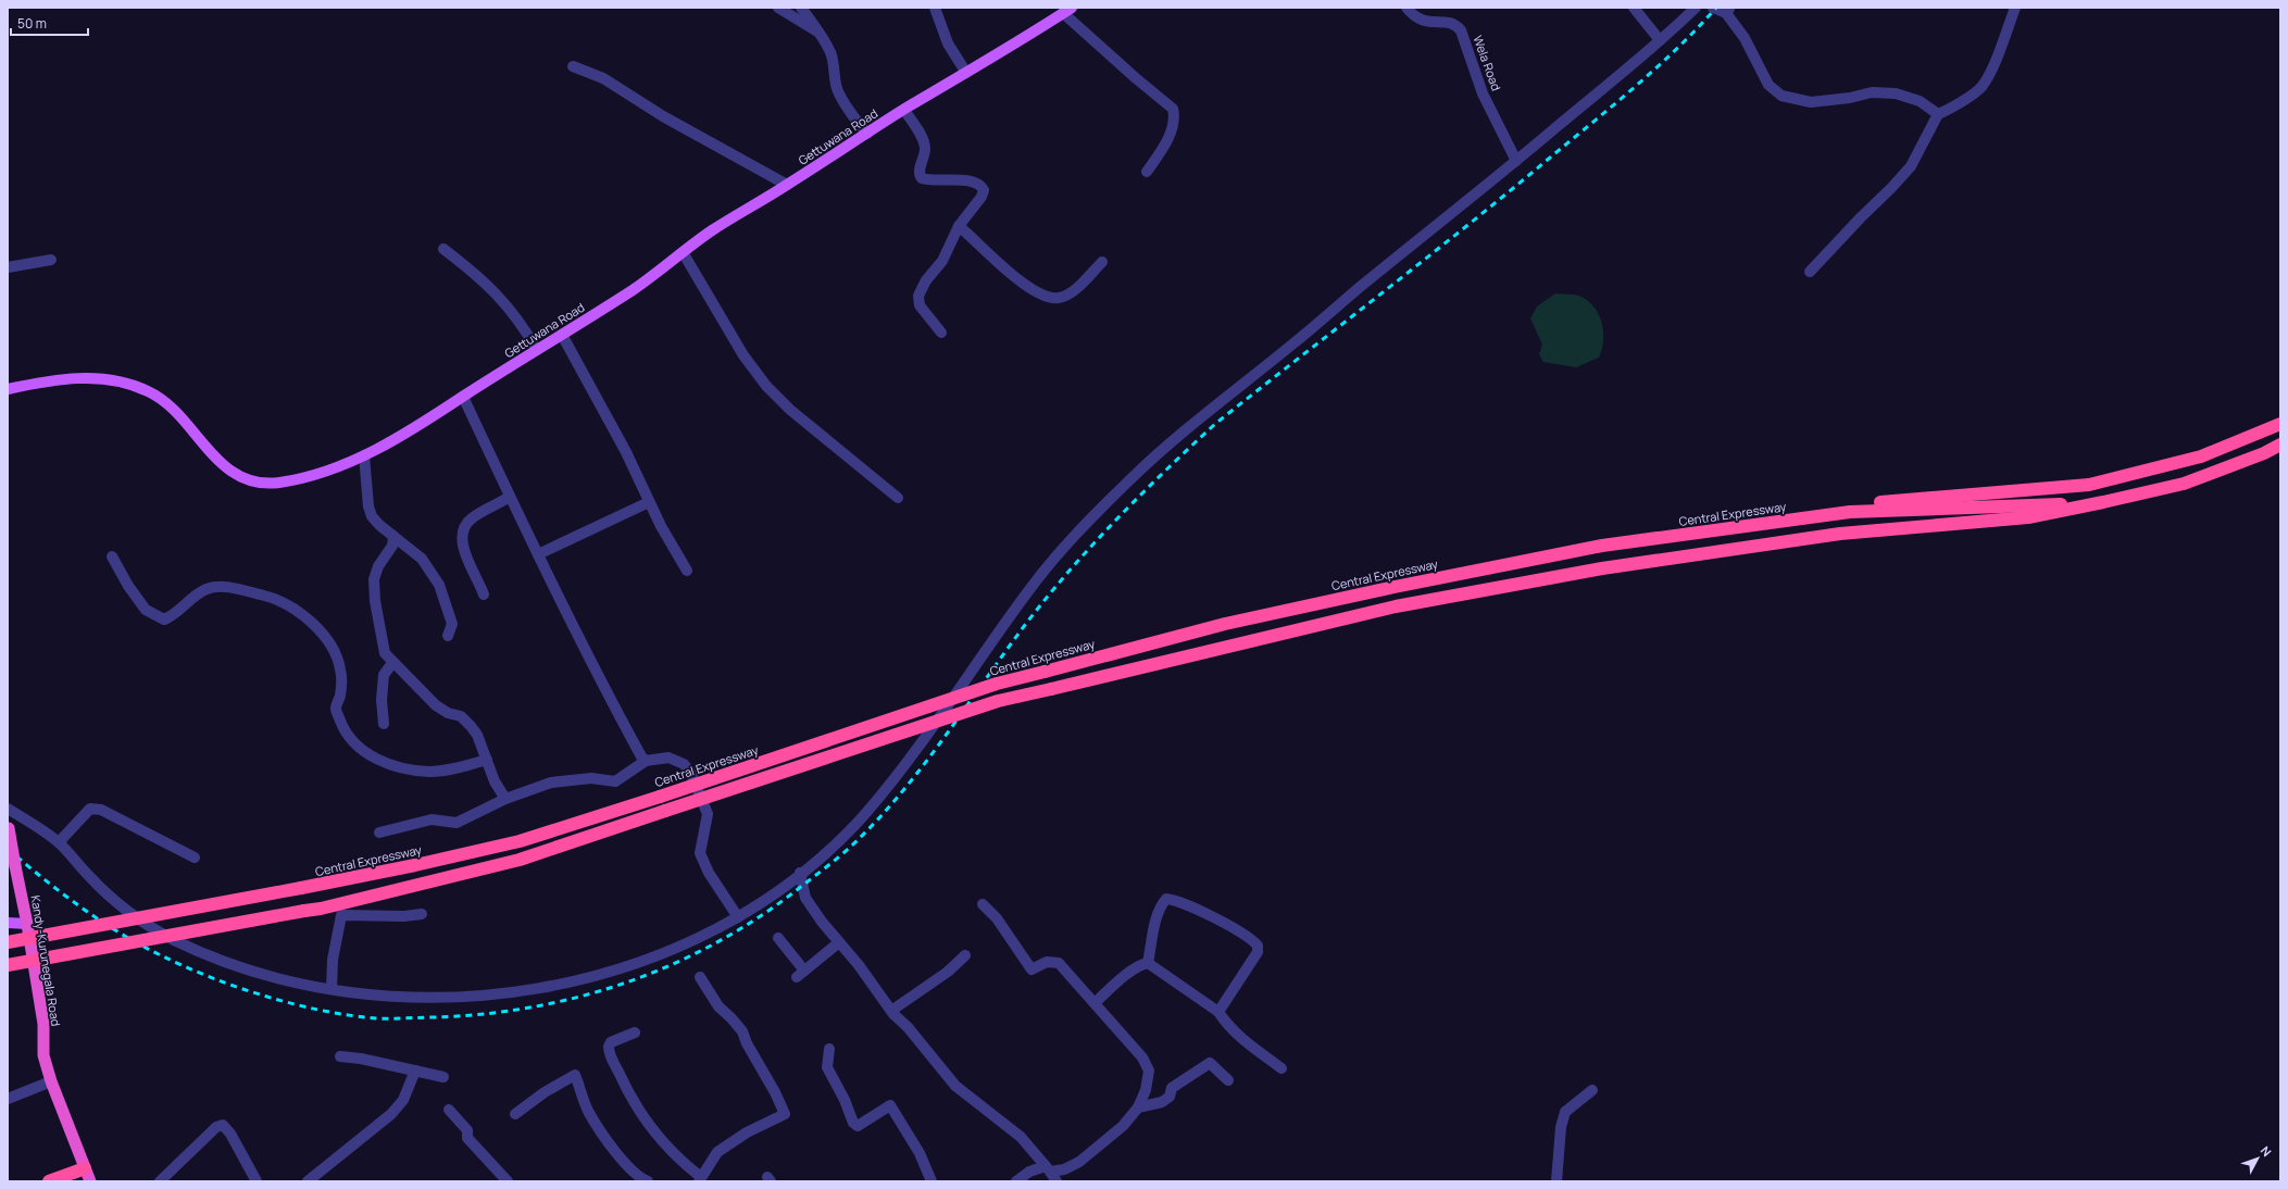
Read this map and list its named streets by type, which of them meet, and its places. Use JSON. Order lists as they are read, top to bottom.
{
  "streets": {
    "highway": ["Central Expressway", "Kandy-Kurunegala Road"],
    "main road": ["Gettuwana Road"],
    "street": ["Wela Road"]
  },
  "scale_bar": "50 m",
  "north": "top right"
}
